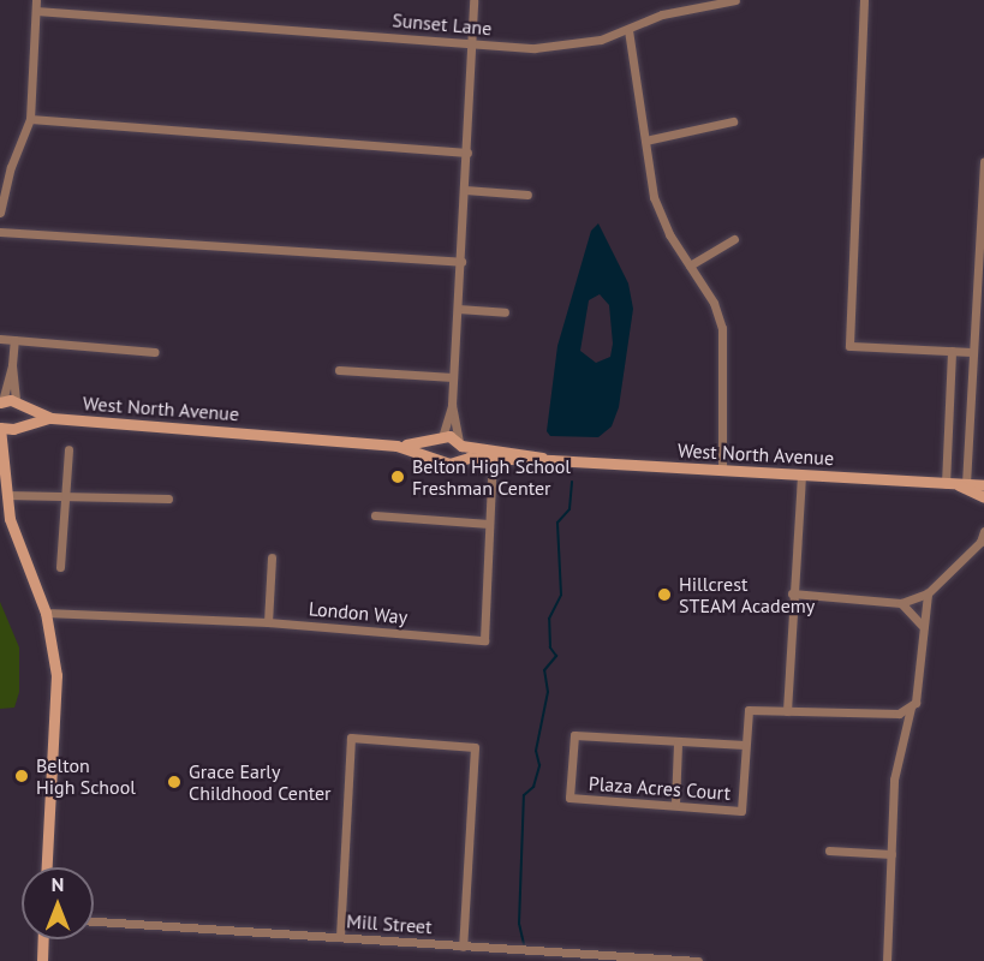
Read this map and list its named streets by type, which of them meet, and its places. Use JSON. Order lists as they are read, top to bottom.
{
  "streets": {
    "main road": ["West North Avenue"],
    "street": [
      "Sunset Lane",
      "London Way",
      "Plaza Acres Court",
      "Mill Street"
    ]
  },
  "crossings": [
    ["West North Avenue", "London Way"]
  ],
  "places": [
    "Belton High School Freshman Center",
    "Hillcrest STEAM Academy",
    "Belton High School",
    "Grace Early Childhood Center"
  ],
  "north": "top"
}
